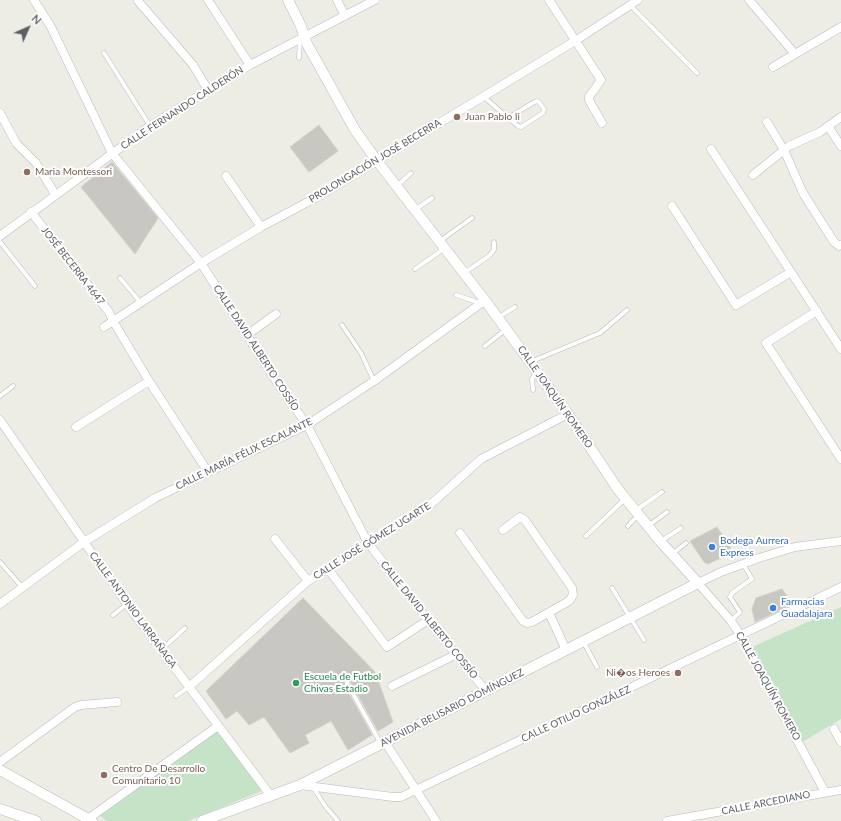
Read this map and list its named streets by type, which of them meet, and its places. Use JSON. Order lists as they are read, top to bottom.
{
  "streets": {
    "street": [
      "CALLE FERNANDO CALDERÓN",
      "PROLONGACIÓN JOSÉ BECERRA",
      "JOSÉ BECERRA 4647",
      "CALLE DAVID ALBERTO COSSÍO",
      "CALLE JOAQUÍN ROMERO",
      "CALLE MARÍA FÉLIX ESCALANTE",
      "CALLE JOSÉ GÓMEZ UGARTE",
      "CALLE ANTONIO LARRAÑAGA",
      "AVENIDA BELISARIO DOMÍNGUEZ",
      "CALLE OTILIO GONZÁLEZ",
      "CALLE ARCEDIANO"
    ]
  },
  "crossings": [
    ["CALLE FERNANDO CALDERÓN", "JOSÉ BECERRA 4647"],
    ["CALLE FERNANDO CALDERÓN", "CALLE DAVID ALBERTO COSSÍO"],
    ["CALLE FERNANDO CALDERÓN", "CALLE JOAQUÍN ROMERO"],
    ["PROLONGACIÓN JOSÉ BECERRA", "JOSÉ BECERRA 4647"],
    ["PROLONGACIÓN JOSÉ BECERRA", "CALLE DAVID ALBERTO COSSÍO"],
    ["PROLONGACIÓN JOSÉ BECERRA", "CALLE JOAQUÍN ROMERO"],
    ["JOSÉ BECERRA 4647", "CALLE MARÍA FÉLIX ESCALANTE"],
    ["CALLE DAVID ALBERTO COSSÍO", "CALLE MARÍA FÉLIX ESCALANTE"],
    ["CALLE DAVID ALBERTO COSSÍO", "CALLE JOSÉ GÓMEZ UGARTE"],
    ["CALLE DAVID ALBERTO COSSÍO", "AVENIDA BELISARIO DOMÍNGUEZ"],
    ["CALLE JOAQUÍN ROMERO", "CALLE MARÍA FÉLIX ESCALANTE"],
    ["CALLE JOAQUÍN ROMERO", "CALLE JOSÉ GÓMEZ UGARTE"],
    ["CALLE JOAQUÍN ROMERO", "AVENIDA BELISARIO DOMÍNGUEZ"],
    ["CALLE JOAQUÍN ROMERO", "CALLE OTILIO GONZÁLEZ"],
    ["CALLE JOAQUÍN ROMERO", "CALLE ARCEDIANO"],
    ["CALLE MARÍA FÉLIX ESCALANTE", "CALLE ANTONIO LARRAÑAGA"],
    ["CALLE JOSÉ GÓMEZ UGARTE", "CALLE ANTONIO LARRAÑAGA"],
    ["CALLE ANTONIO LARRAÑAGA", "AVENIDA BELISARIO DOMÍNGUEZ"],
    ["AVENIDA BELISARIO DOMÍNGUEZ", "CALLE OTILIO GONZÁLEZ"]
  ],
  "places": [
    "Juan Pablo Ii",
    "Maria Montessori",
    "Bodega Aurrera Express",
    "Farmacias Guadalajara",
    "Ni�os Heroes",
    "Escuela de Futbol Chivas Estadio",
    "Centro De Desarrollo Comunitario 10"
  ],
  "north": "top right"
}
